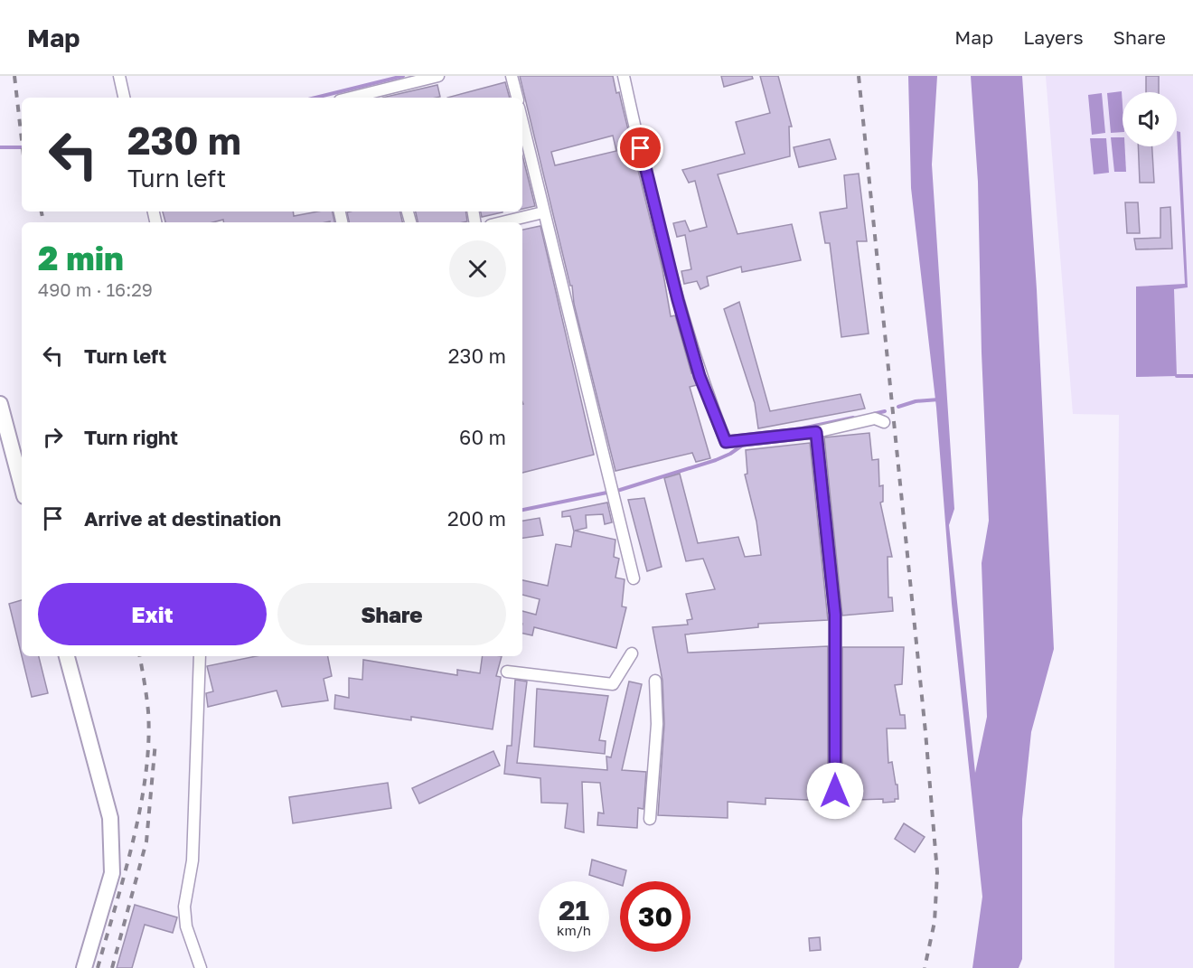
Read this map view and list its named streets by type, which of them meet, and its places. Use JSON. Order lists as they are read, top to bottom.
{
  "page": {
    "header": "Map",
    "nav": ["Map", "Layers", "Share"],
    "turn": ["230 m", "Turn left"],
    "heading": ["2 min", "490 m · 16:29"],
    "list": [
      {
        "name": "Turn left",
        "value": "230 m"
      },
      {
        "name": "Turn right",
        "value": "60 m"
      },
      {
        "name": "Arrive at destination",
        "value": "200 m"
      }
    ],
    "buttons": ["Exit", "Share"],
    "speed": "21 km/h",
    "limit": "30"
  }
}
